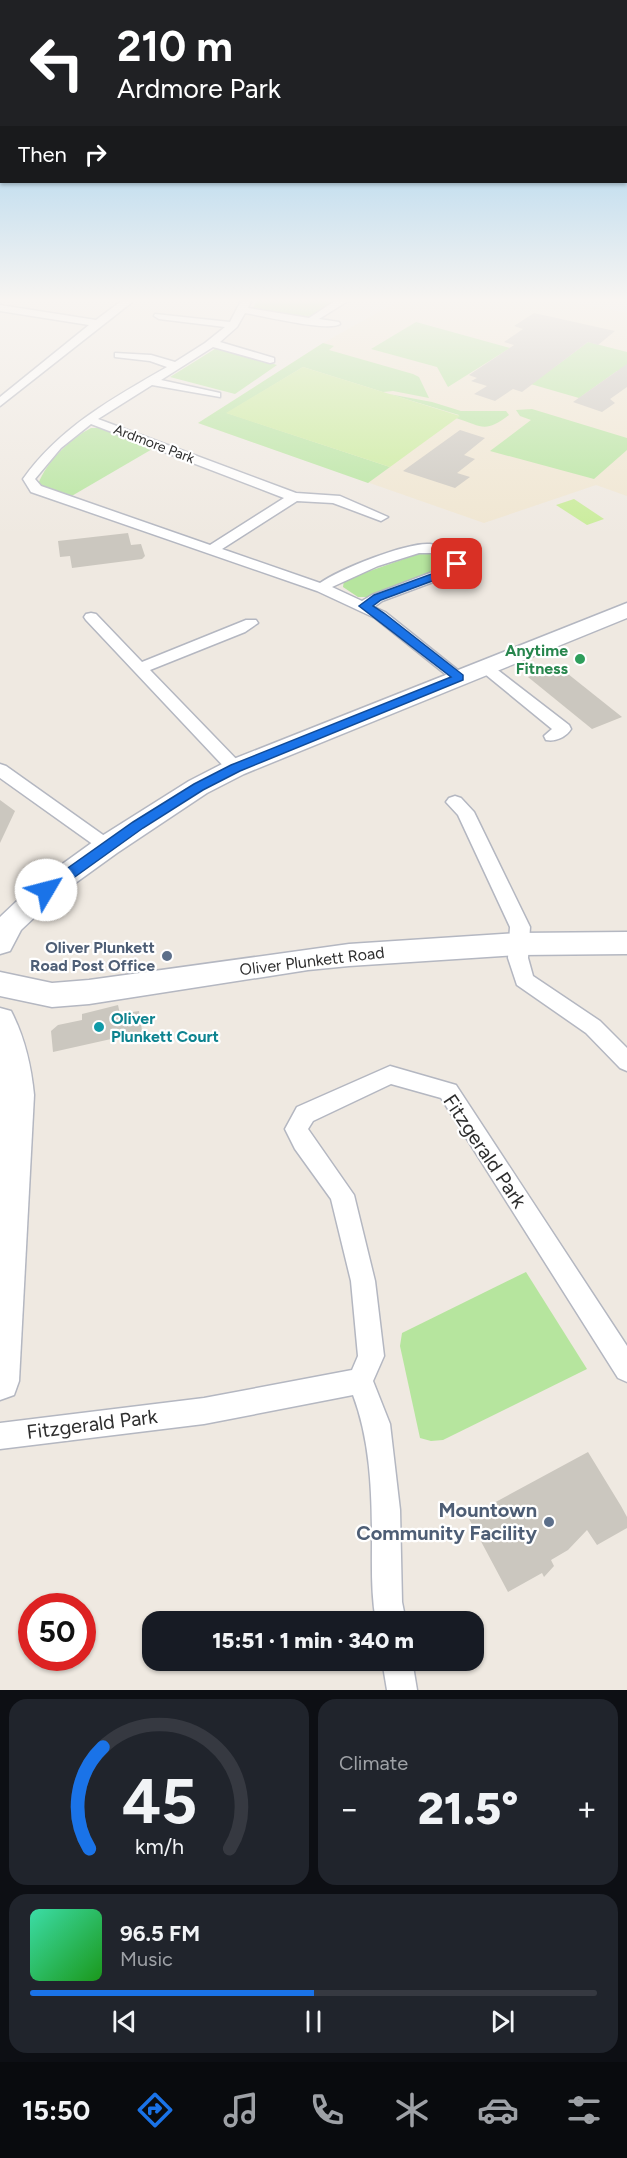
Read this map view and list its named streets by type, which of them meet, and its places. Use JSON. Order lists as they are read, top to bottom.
{
  "streets": {
    "main road": ["Oliver Plunkett Road"],
    "street": ["Ardmore Park", "Fitzgerald Park"]
  },
  "places": [
    "Anytime Fitness",
    "Oliver Plunkett Road Post Office",
    "Oliver Plunkett Court",
    "Mountown Community Facility"
  ],
  "page": {
    "turn": ["210 m", "Ardmore Park"],
    "then": "Then",
    "limit": "50",
    "trip": "15:51 · 1 min · 340 m",
    "tile": "Climate",
    "heat": ["−", "21.5°", "+"],
    "song": ["96.5 FM", "Music"],
    "tabs": "15:50",
    "gauge": ["45", "km/h"]
  }
}
